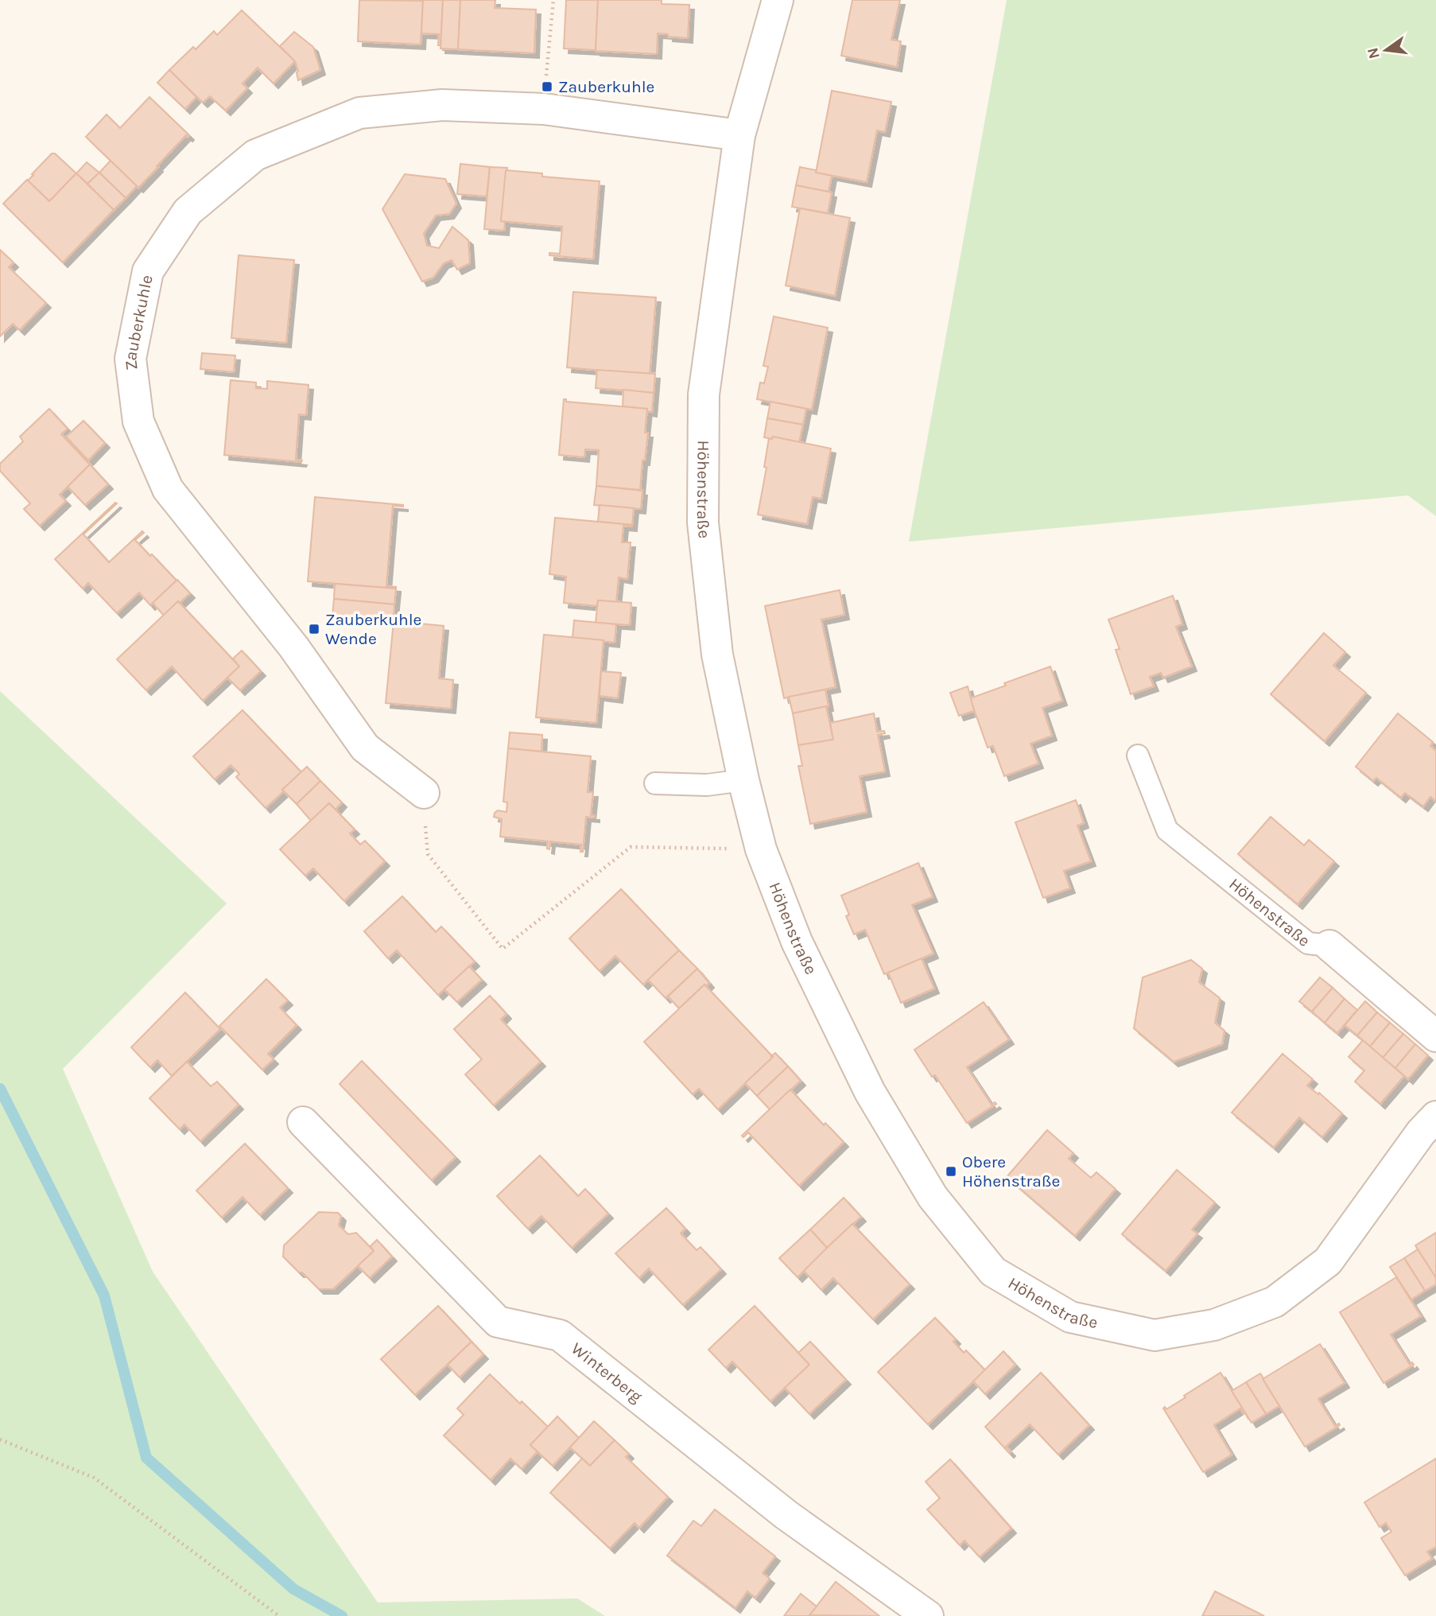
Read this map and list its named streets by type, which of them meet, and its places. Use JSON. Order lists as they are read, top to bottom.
{
  "streets": {
    "street": ["Zauberkuhle", "Höhenstraße", "Winterberg"]
  },
  "crossings": [
    ["Zauberkuhle", "Höhenstraße"]
  ],
  "places": {
    "transit": ["Zauberkuhle", "Zauberkuhle Wende", "Obere Höhenstraße"]
  },
  "north": "left"
}
